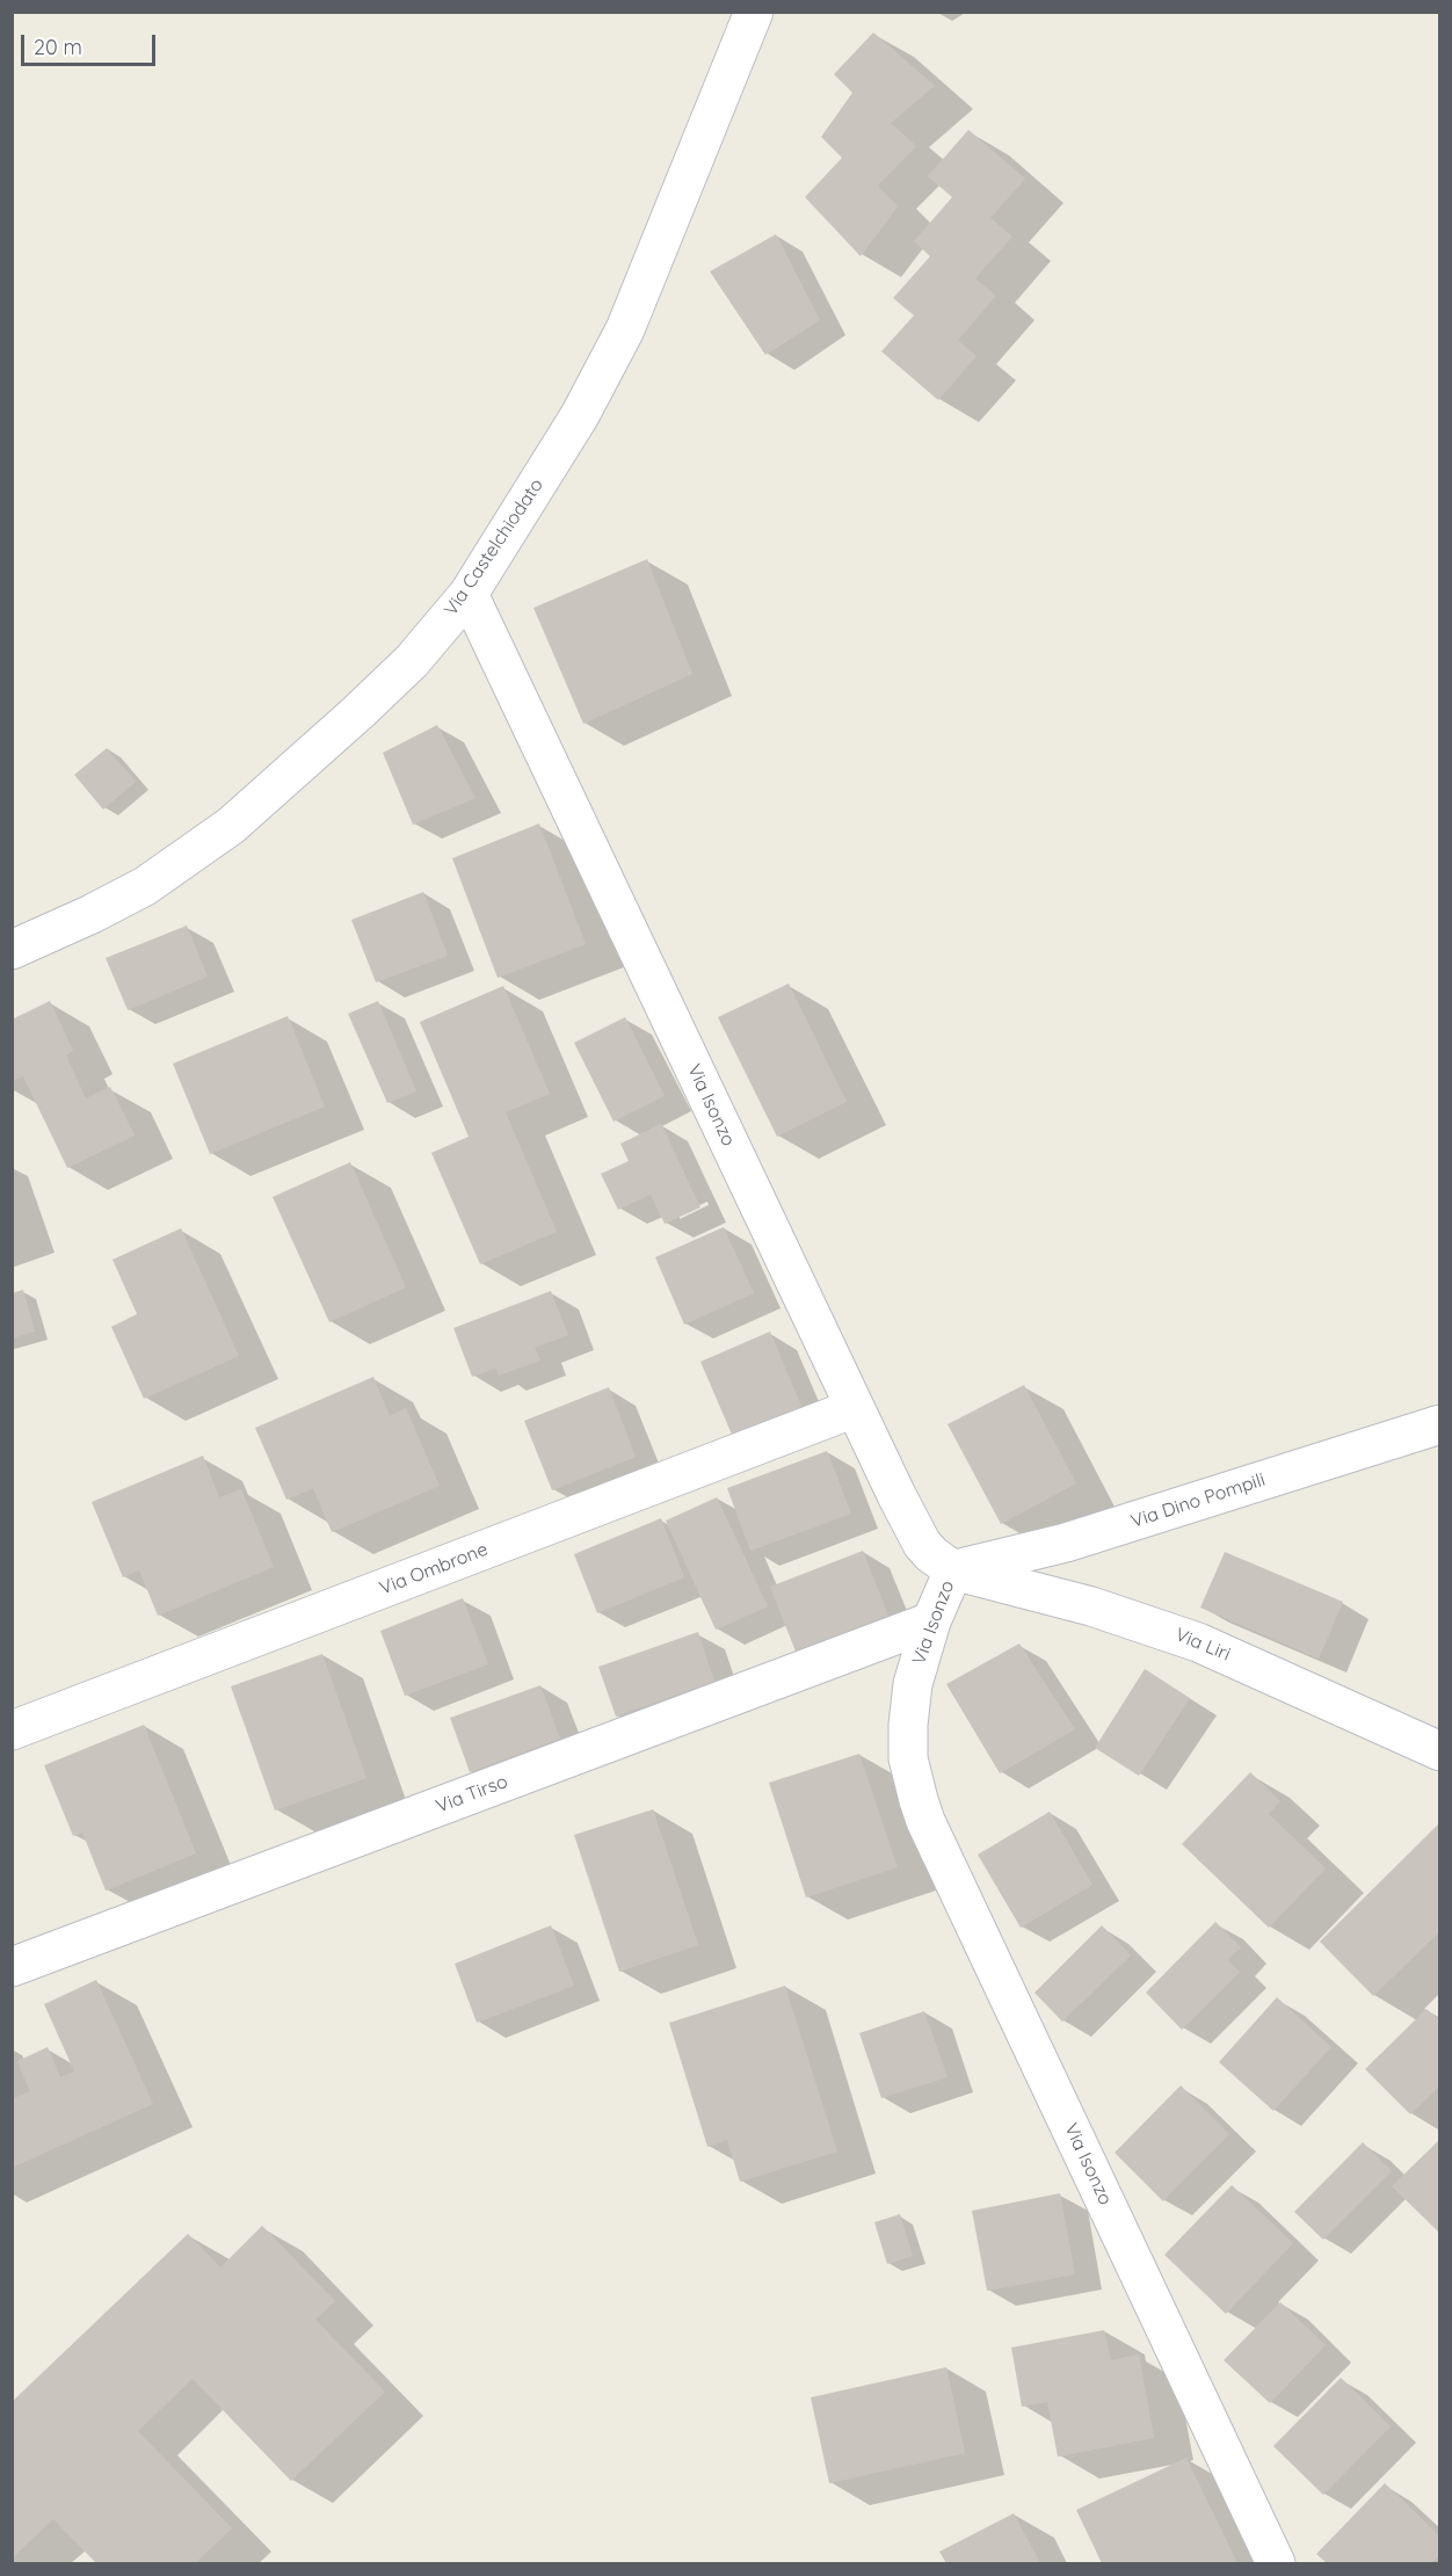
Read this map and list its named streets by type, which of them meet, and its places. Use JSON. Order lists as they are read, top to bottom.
{
  "streets": {
    "street": [
      "Via Castelchiodato",
      "Via Isonzo",
      "Via Dino Pompili",
      "Via Ombrone",
      "Via Liri",
      "Via Tirso"
    ]
  },
  "crossings": [
    ["Via Castelchiodato", "Via Isonzo"],
    ["Via Isonzo", "Via Dino Pompili"],
    ["Via Isonzo", "Via Ombrone"],
    ["Via Isonzo", "Via Liri"],
    ["Via Isonzo", "Via Tirso"],
    ["Via Dino Pompili", "Via Liri"]
  ],
  "scale_bar": "20 m"
}
